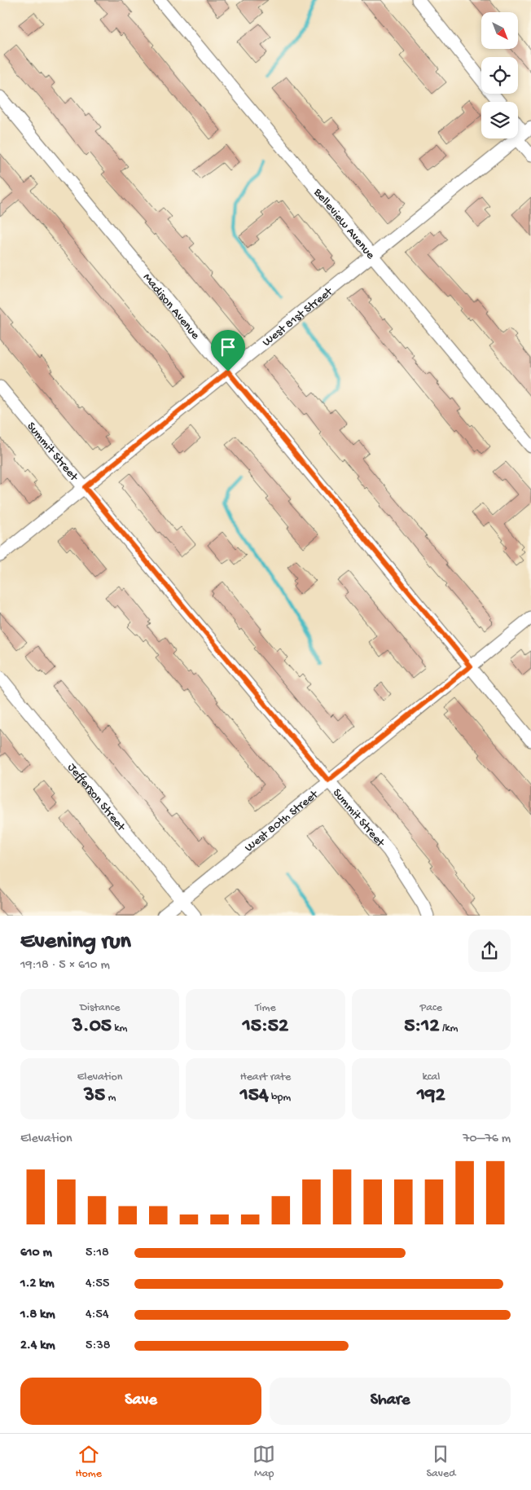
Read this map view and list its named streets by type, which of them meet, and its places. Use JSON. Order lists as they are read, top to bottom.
{
  "streets": {
    "street": [
      "Belleview Avenue",
      "Madison Avenue",
      "West 81st Street",
      "Summit Street",
      "Jefferson Street",
      "West 80th Street"
    ]
  },
  "crossings": [
    ["Belleview Avenue", "West 81st Street"],
    ["Madison Avenue", "West 81st Street"],
    ["Madison Avenue", "West 80th Street"],
    ["West 81st Street", "Summit Street"],
    ["Summit Street", "West 80th Street"],
    ["Jefferson Street", "West 80th Street"]
  ],
  "north": "bottom right",
  "page": {
    "heading": ["Evening run", "19:18 · 5 × 610 m"],
    "stats": [
      ["Distance", "3.05 km"],
      ["Time", "15:52"],
      ["Pace", "5:12 /km"],
      ["Elevation", "35 m"],
      ["Heart rate", "154 bpm"],
      ["kcal", "192"]
    ],
    "chart": ["Elevation", "70–76 m"],
    "list": [
      {
        "name": "610 m",
        "note": "5:18"
      },
      {
        "name": "1.2 km",
        "note": "4:55"
      },
      {
        "name": "1.8 km",
        "note": "4:54"
      },
      {
        "name": "2.4 km",
        "note": "5:38"
      }
    ],
    "buttons": ["Save", "Share"],
    "tabs": ["Home", "Map", "Saved"]
  }
}
